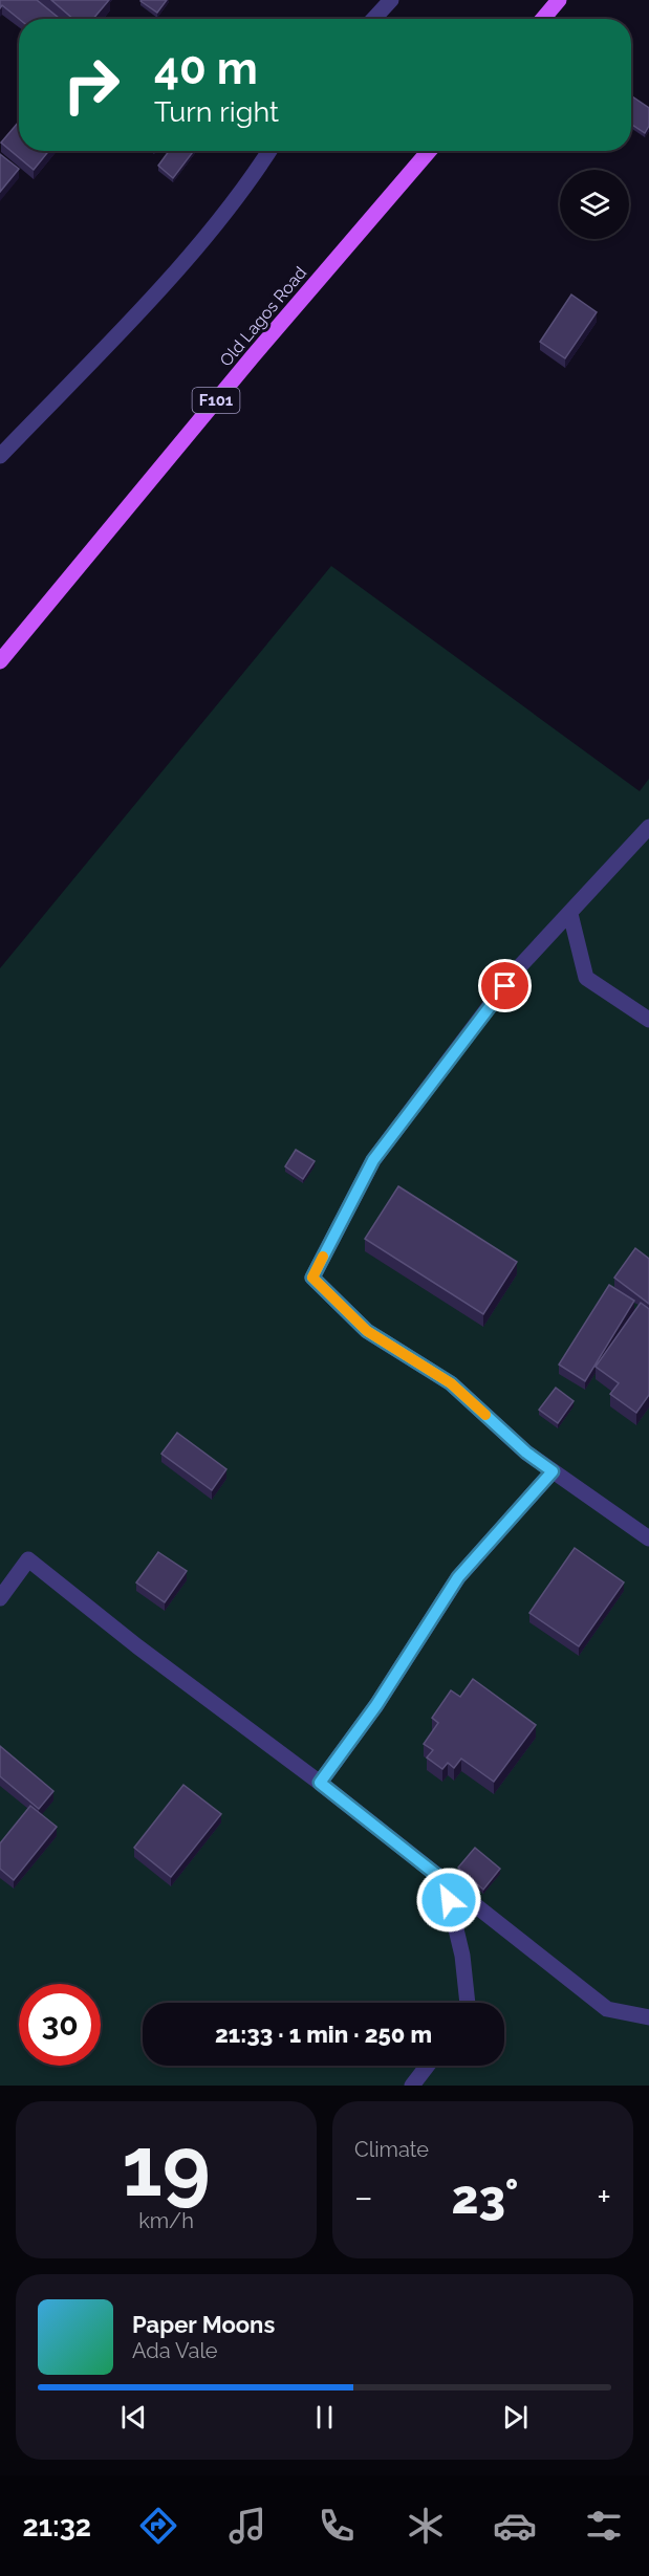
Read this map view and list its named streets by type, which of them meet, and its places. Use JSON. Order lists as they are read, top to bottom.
{
  "streets": {
    "main road": ["Old Lagos Road", "F101"]
  },
  "page": {
    "turn": ["40 m", "Turn right"],
    "limit": "30",
    "trip": "21:33 · 1 min · 250 m",
    "tile": [
      ["19", "km/h"],
      "Climate"
    ],
    "heat": ["−", "23°", "+"],
    "song": ["Paper Moons", "Ada Vale"],
    "tabs": "21:32"
  }
}
